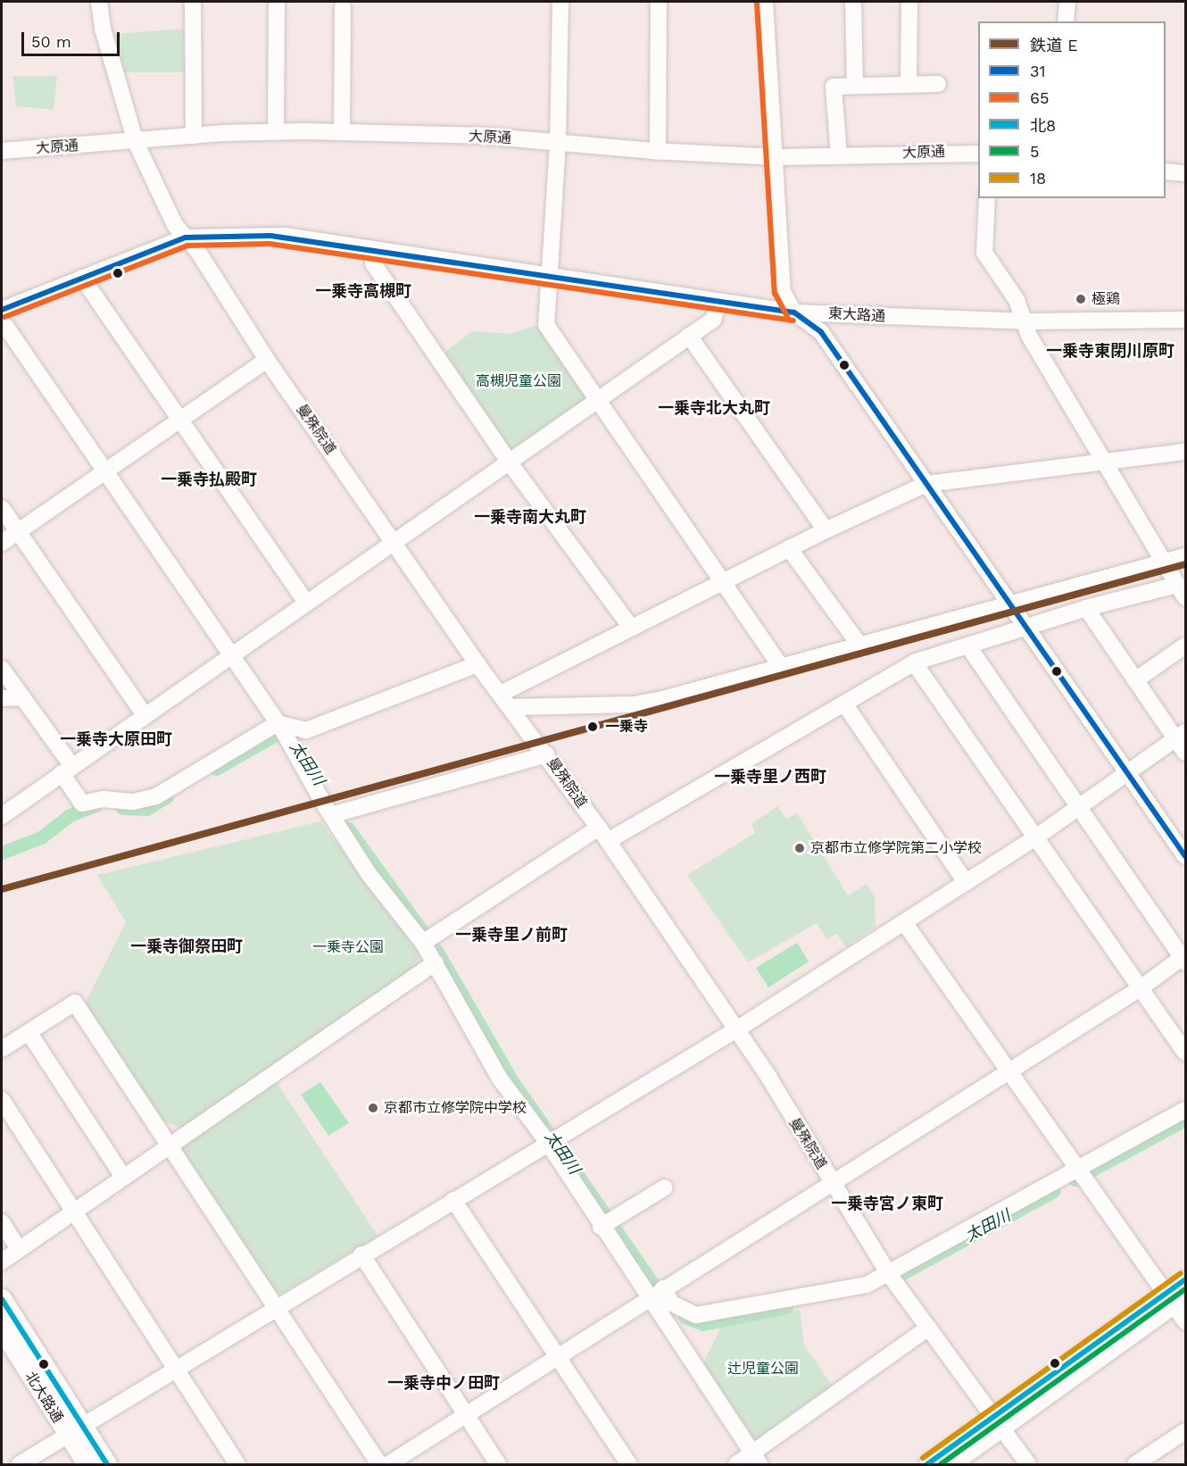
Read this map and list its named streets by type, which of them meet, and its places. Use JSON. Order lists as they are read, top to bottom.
{
  "streets": {
    "main road": ["北大路通"],
    "street": ["大原通", "東大路通", "曼殊院道"]
  },
  "crossings": [
    ["大原通", "曼殊院道"],
    ["東大路通", "曼殊院道"]
  ],
  "districts": [
    "一乗寺高槻町",
    "一乗寺東閉川原町",
    "一乗寺北大丸町",
    "一乗寺払殿町",
    "一乗寺南大丸町",
    "一乗寺大原田町",
    "一乗寺里ノ西町",
    "一乗寺里ノ前町",
    "一乗寺御祭田町",
    "一乗寺宮ノ東町",
    "一乗寺中ノ田町"
  ],
  "water": ["太田川"],
  "parks": ["高槻児童公園", "一乗寺公園", "辻児童公園"],
  "places": [
    "極鶏",
    "一乗寺",
    "京都市立修学院第二小学校",
    "京都市立修学院中学校"
  ],
  "lines": [
    "transit line 65",
    "transit line 31",
    "rail line E",
    "transit line 18",
    "transit line 北8",
    "transit line 5"
  ],
  "legend": [
    "鉄道 E",
    "31",
    "65",
    "北8",
    "5",
    "18"
  ],
  "scale_bar": "50 m"
}
